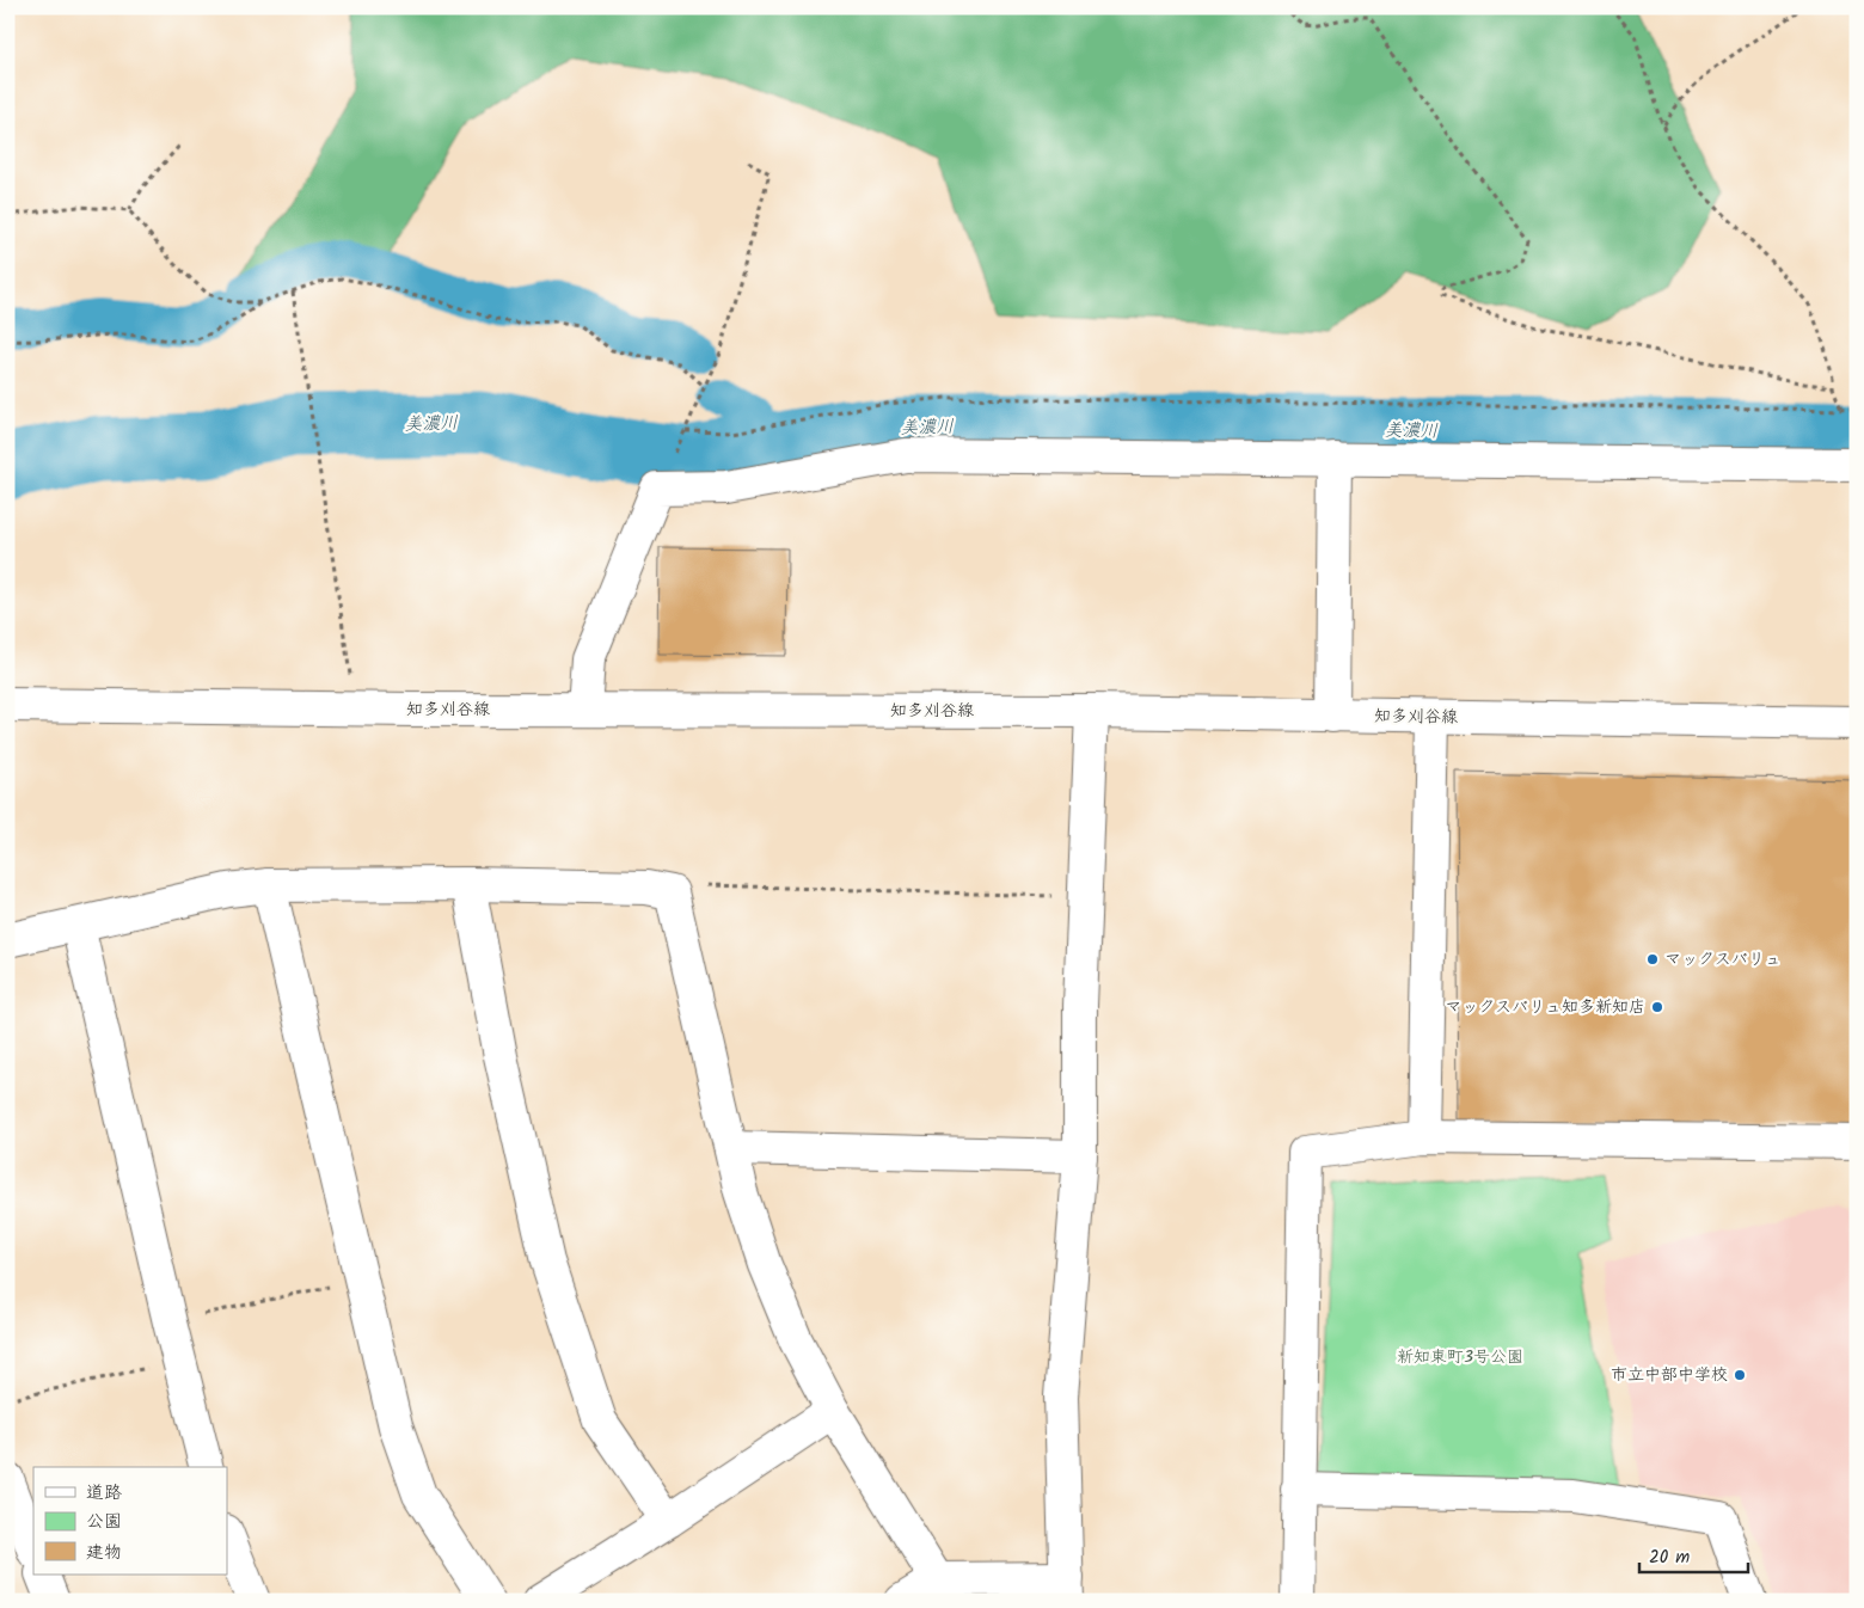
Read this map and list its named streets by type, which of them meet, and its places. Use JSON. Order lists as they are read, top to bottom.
{
  "streets": {
    "street": ["知多刈谷線"]
  },
  "water": ["美濃川"],
  "parks": ["新知東町3号公園"],
  "places": ["マックスバリュ", "マックスバリュ知多新知店", "市立中部中学校"],
  "legend": ["道路", "公園", "建物"],
  "scale_bar": "20 m"
}
